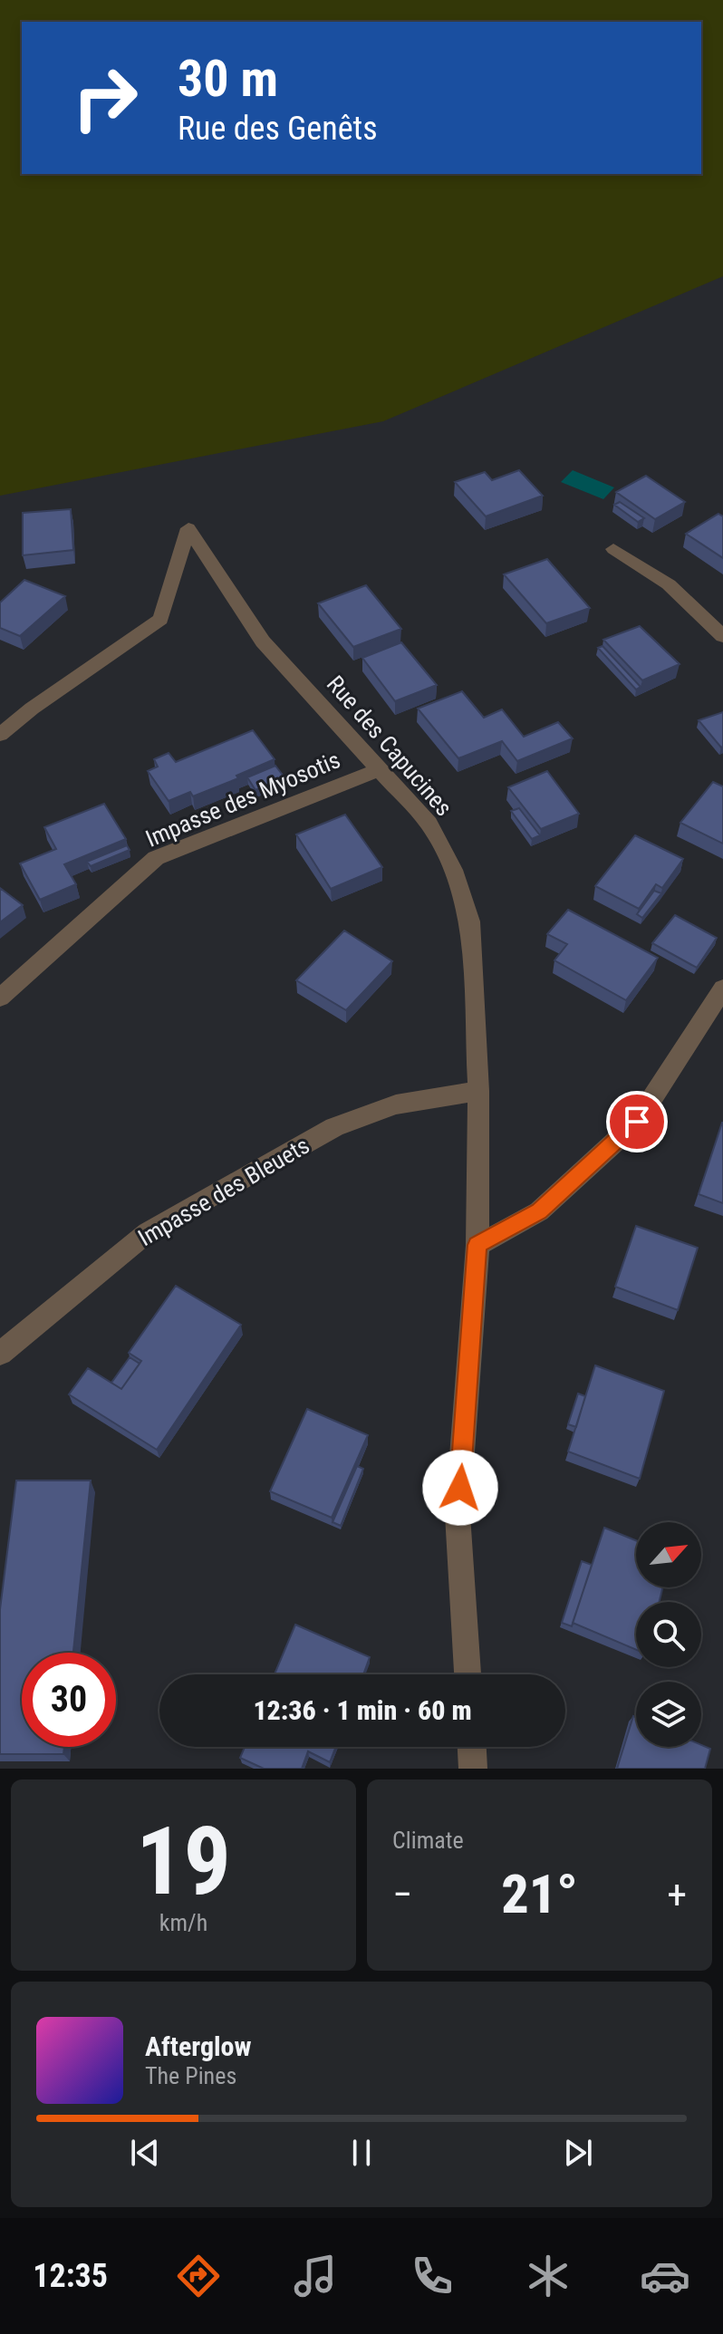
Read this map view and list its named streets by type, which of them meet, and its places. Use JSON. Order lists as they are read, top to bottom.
{
  "streets": {
    "street": ["Rue des Capucines", "Impasse des Myosotis", "Impasse des Bleuets"]
  },
  "crossings": [
    ["Rue des Capucines", "Impasse des Myosotis"],
    ["Rue des Capucines", "Impasse des Bleuets"]
  ],
  "north": "top right",
  "page": {
    "turn": ["30 m", "Rue des Genêts"],
    "limit": "30",
    "trip": "12:36 · 1 min · 60 m",
    "tile": [
      ["19", "km/h"],
      "Climate"
    ],
    "heat": ["−", "21°", "+"],
    "song": ["Afterglow", "The Pines"],
    "tabs": "12:35"
  }
}
